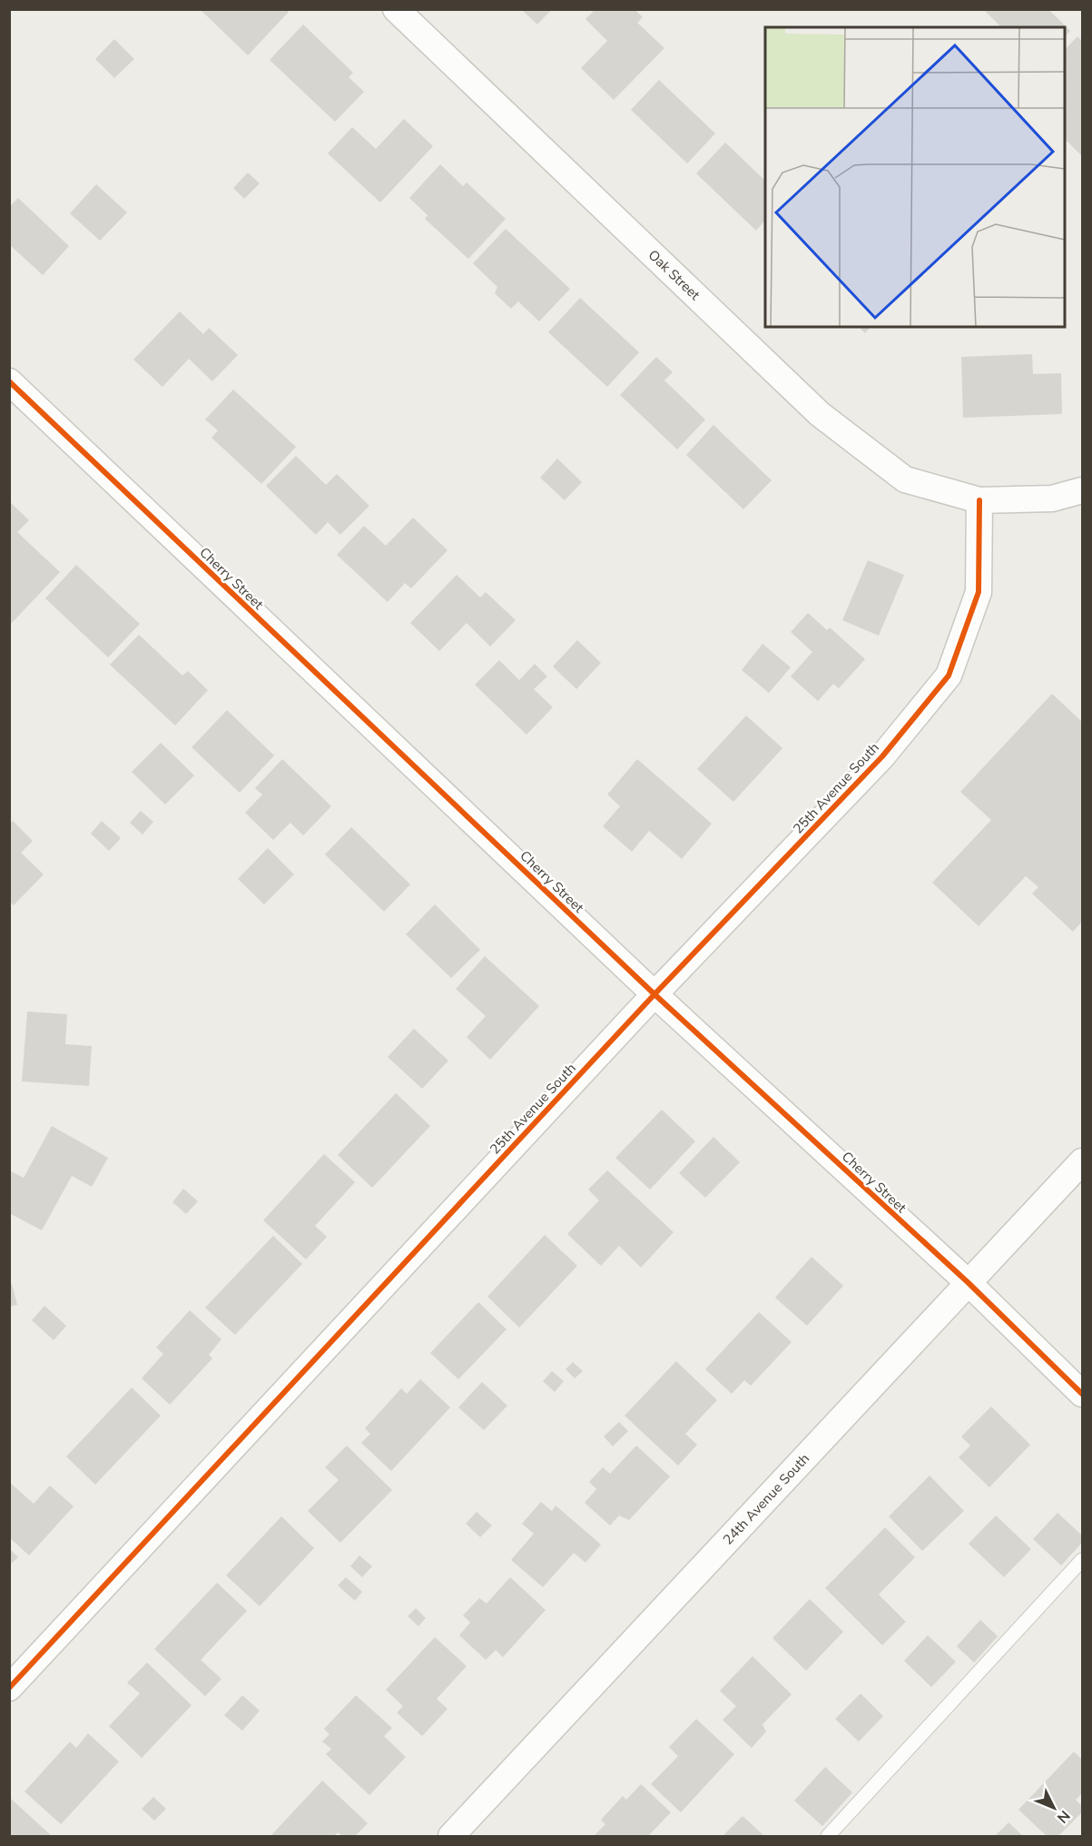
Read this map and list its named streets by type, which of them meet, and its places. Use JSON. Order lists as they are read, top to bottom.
{
  "streets": {
    "street": [
      "Oak Street",
      "Cherry Street",
      "25th Avenue South",
      "24th Avenue South"
    ]
  },
  "crossings": [
    ["Oak Street", "25th Avenue South"],
    ["Cherry Street", "25th Avenue South"],
    ["Cherry Street", "24th Avenue South"]
  ],
  "north": "bottom right"
}
